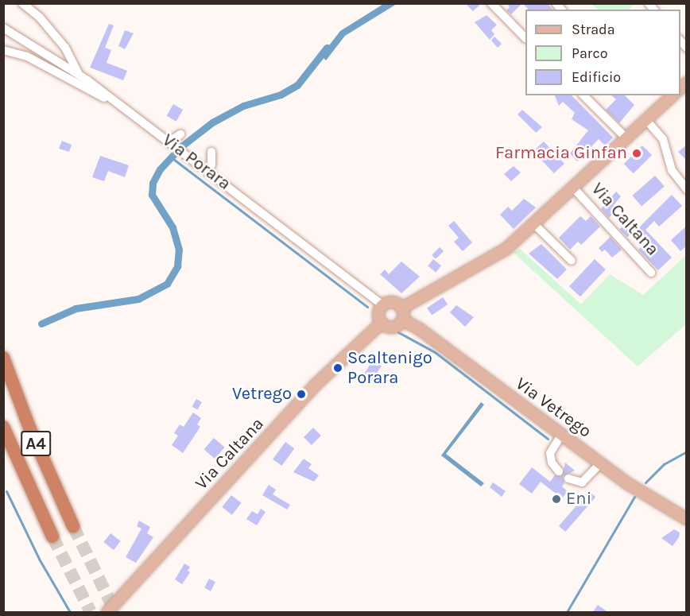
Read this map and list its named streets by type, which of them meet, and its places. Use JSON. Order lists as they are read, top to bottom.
{
  "streets": {
    "highway": ["A4"],
    "main road": ["Via Caltana", "Via Vetrego"],
    "street": ["Via Porara"]
  },
  "crossings": [
    ["Via Porara", "Via Caltana"],
    ["Via Porara", "Via Vetrego"],
    ["Via Caltana", "Via Vetrego"]
  ],
  "places": [
    "Farmacia Ginfan",
    "Scaltenigo Porara",
    "Vetrego",
    "Eni"
  ],
  "legend": ["Strada", "Parco", "Edificio"]
}
